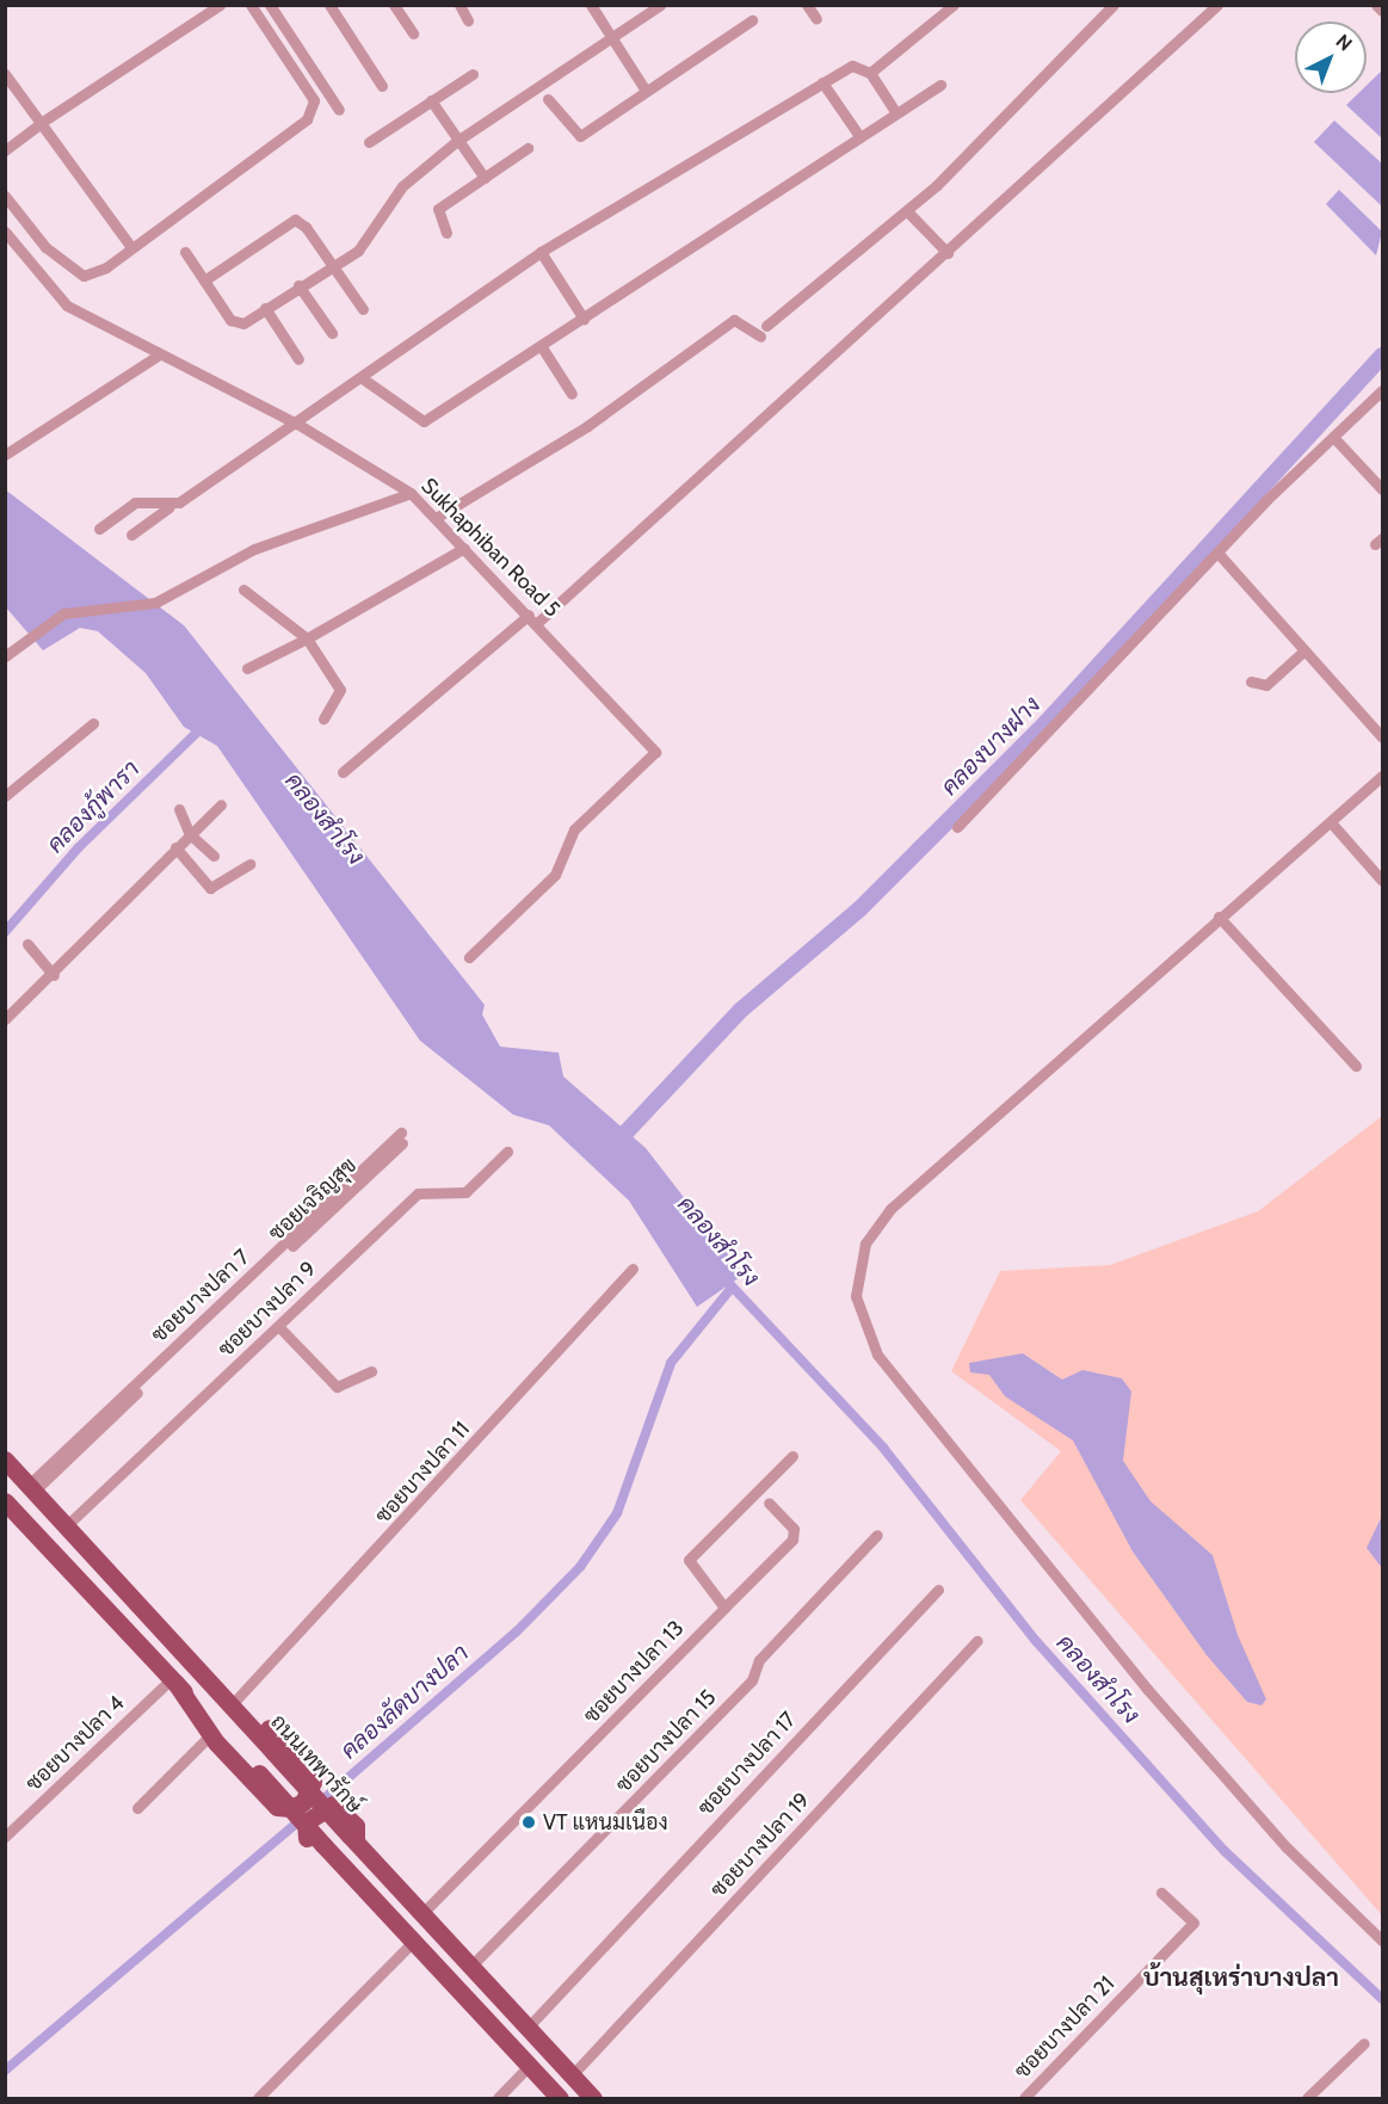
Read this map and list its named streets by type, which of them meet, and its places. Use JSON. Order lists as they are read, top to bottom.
{
  "streets": {
    "main road": ["ถนนเทพารักษ์"],
    "street": [
      "Sukhaphiban Road 5",
      "ซอยบางปลา 7",
      "ซอยบางปลา 9",
      "ซอยบางปลา 11",
      "ซอยบางปลา 13",
      "ซอยบางปลา 15",
      "ซอยบางปลา 4",
      "ซอยบางปลา 17",
      "ซอยบางปลา 19",
      "ซอยบางปลา 21"
    ]
  },
  "crossings": [
    ["ซอยบางปลา 7", "ถนนเทพารักษ์"],
    ["ซอยบางปลา 9", "ถนนเทพารักษ์"],
    ["ซอยบางปลา 13", "ถนนเทพารักษ์"],
    ["ซอยบางปลา 15", "ถนนเทพารักษ์"],
    ["ถนนเทพารักษ์", "ซอยบางปลา 17"],
    ["ถนนเทพารักษ์", "ซอยบางปลา 19"]
  ],
  "districts": ["บ้านสุเหร่าบางปลา"],
  "water": [
    "คลองบางฝาง",
    "คลองกู้พารา",
    "คลองสำโรง",
    "คลองลัดบางปลา"
  ],
  "places": ["VT แหนมเนือง"],
  "north": "top right"
}
